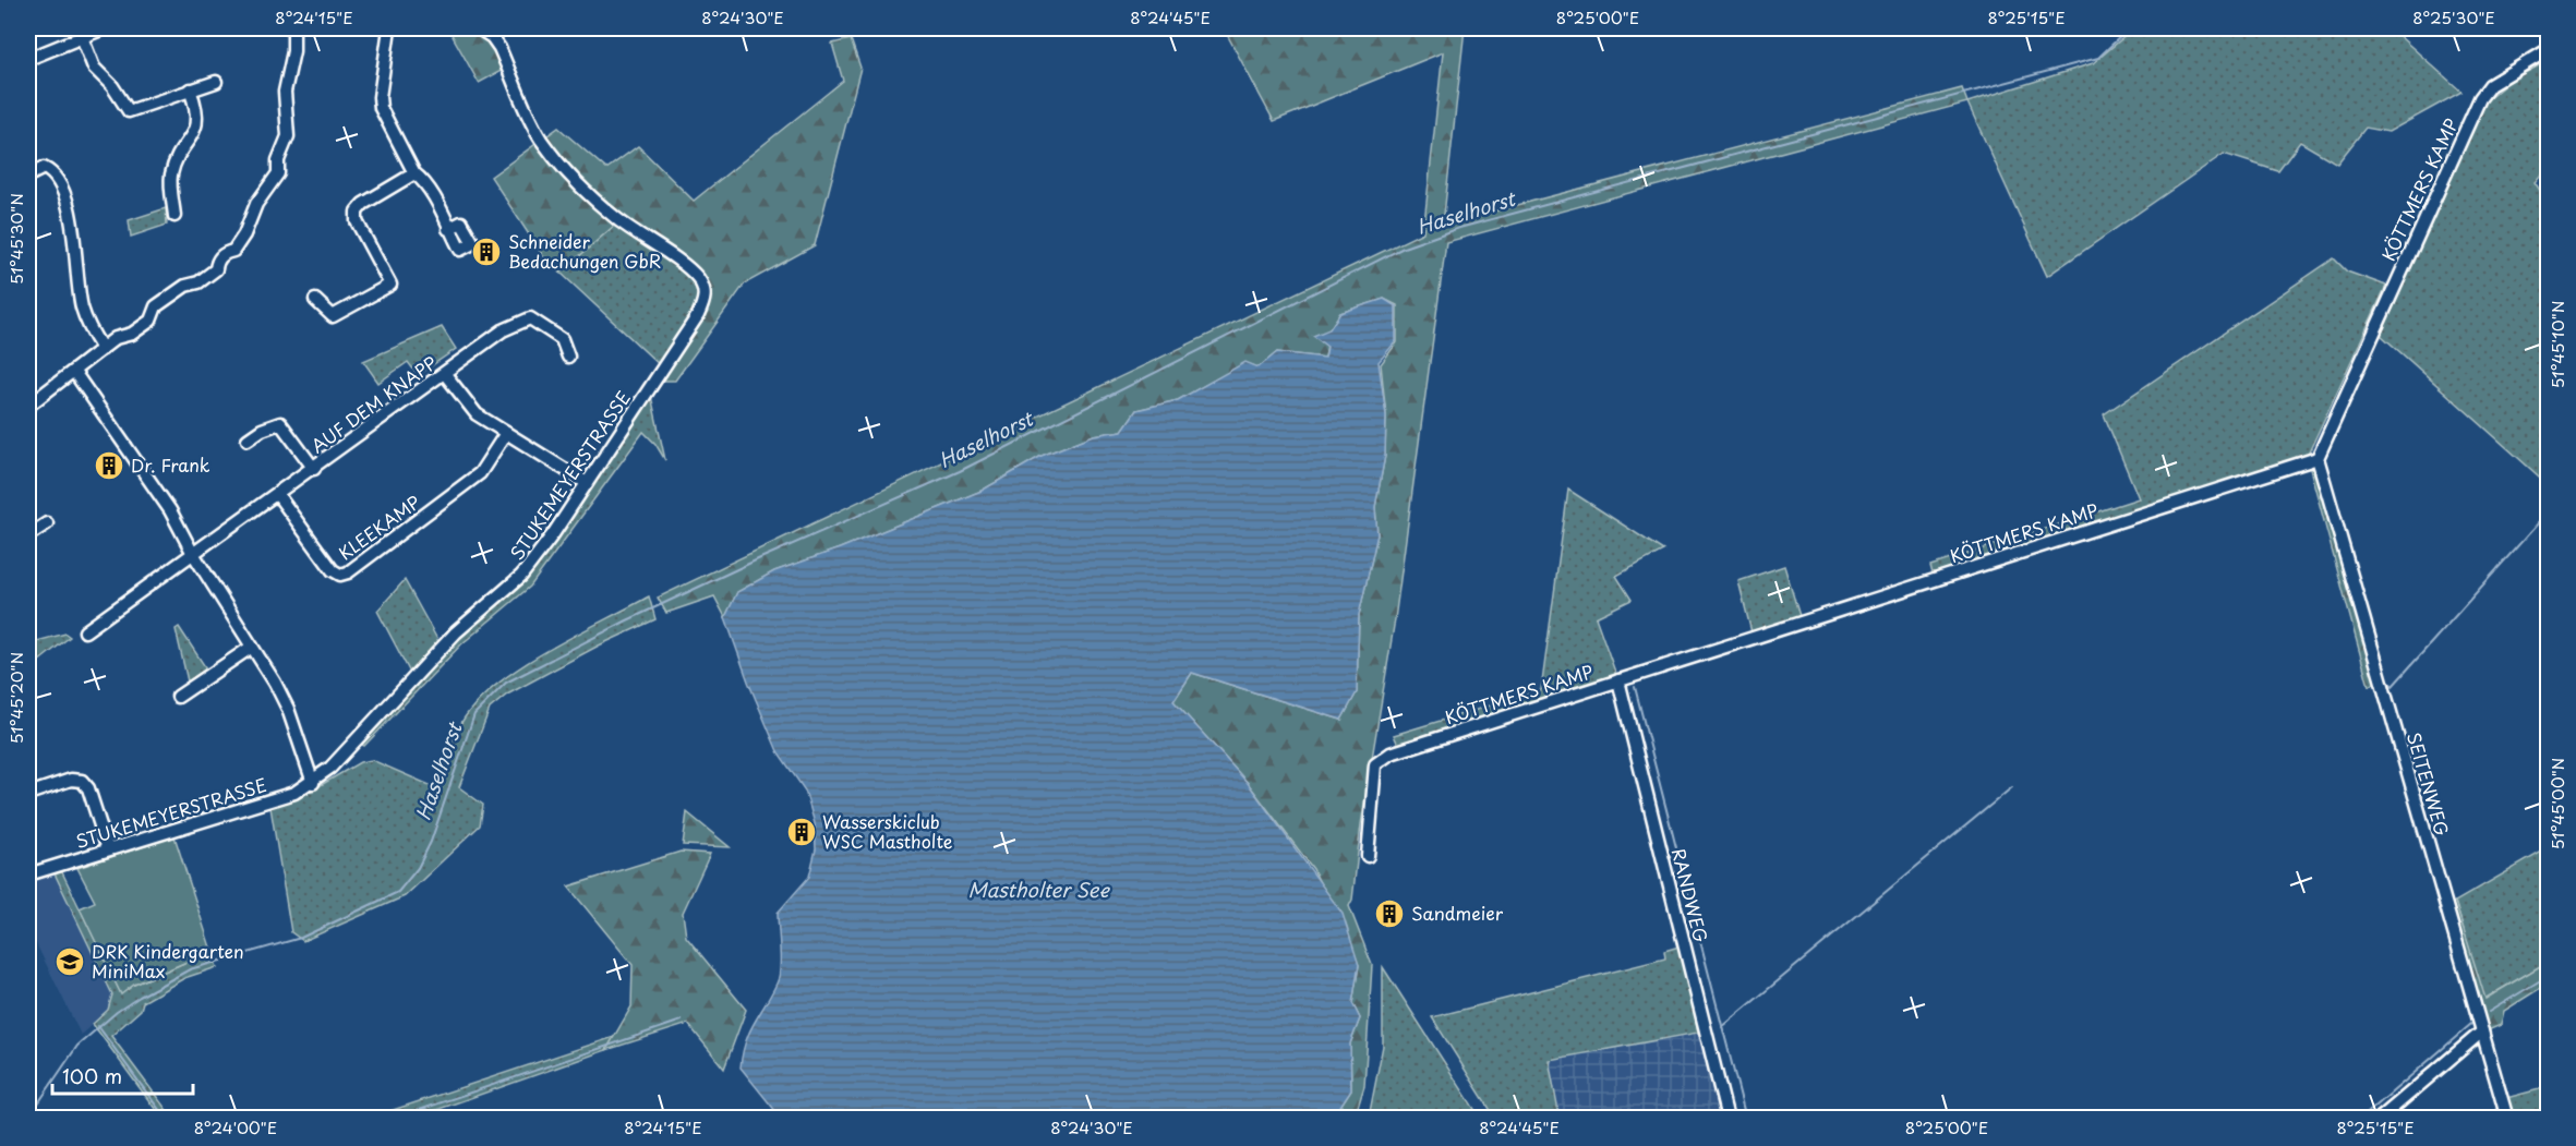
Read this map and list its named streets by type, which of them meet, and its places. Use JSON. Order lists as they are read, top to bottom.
{
  "streets": {
    "street": [
      "KÖTTMERS KAMP",
      "AUF DEM KNAPP",
      "STUKEMEYERSTRASSE",
      "KLEEKAMP",
      "SEITENWEG",
      "RANDWEG"
    ]
  },
  "crossings": [
    ["KÖTTMERS KAMP", "SEITENWEG"],
    ["KÖTTMERS KAMP", "RANDWEG"],
    ["AUF DEM KNAPP", "KLEEKAMP"]
  ],
  "water": ["Haselhorst", "Mastholter See"],
  "places": {
    "building": [
      "Schneider Bedachungen GbR",
      "Dr. Frank",
      "Wasserskiclub WSC Mastholte",
      "Sandmeier"
    ],
    "school or university": ["DRK Kindergarten MiniMax"]
  },
  "scale_bar": "100 m",
  "coordinates": [
    "8°24'15\"E",
    "8°24'30\"E",
    "8°24'45\"E",
    "8°25'00\"E",
    "8°25'15\"E",
    "8°25'30\"E",
    "51°45'30\"N",
    "51°45'10\"N",
    "51°45'20\"N",
    "51°45'00\"N",
    "8°24'00\"E"
  ]
}
